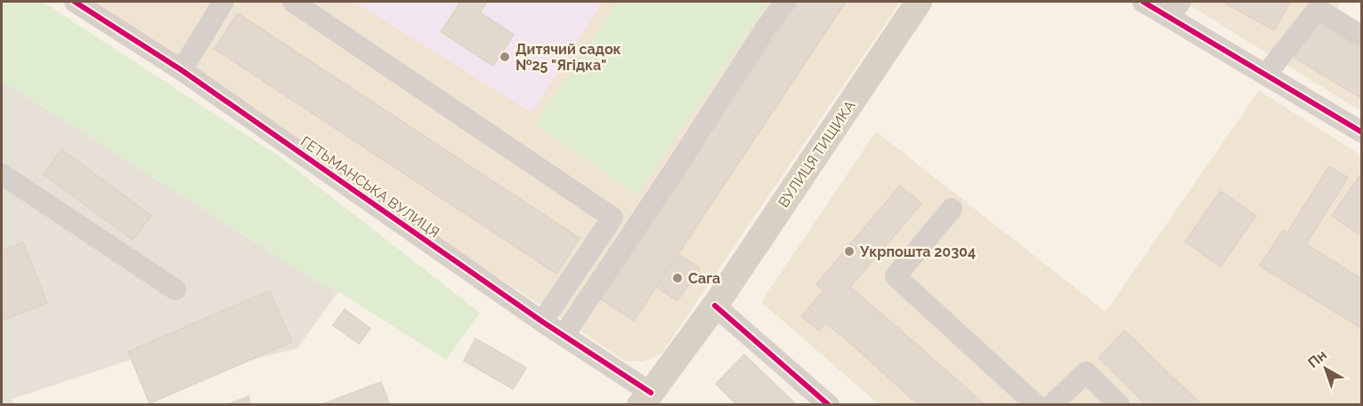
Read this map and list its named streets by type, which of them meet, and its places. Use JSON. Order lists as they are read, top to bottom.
{
  "streets": {
    "main road": ["ВУЛИЦЯ ТИЩИКА"],
    "street": ["ГЕТЬМАНСЬКА ВУЛИЦЯ"]
  },
  "crossings": [
    ["ВУЛИЦЯ ТИЩИКА", "ГЕТЬМАНСЬКА ВУЛИЦЯ"]
  ],
  "places": ["Дитячий садок №25 \"Ягідка\"", "Укрпошта 20304", "Сага"],
  "north": "top left"
}
